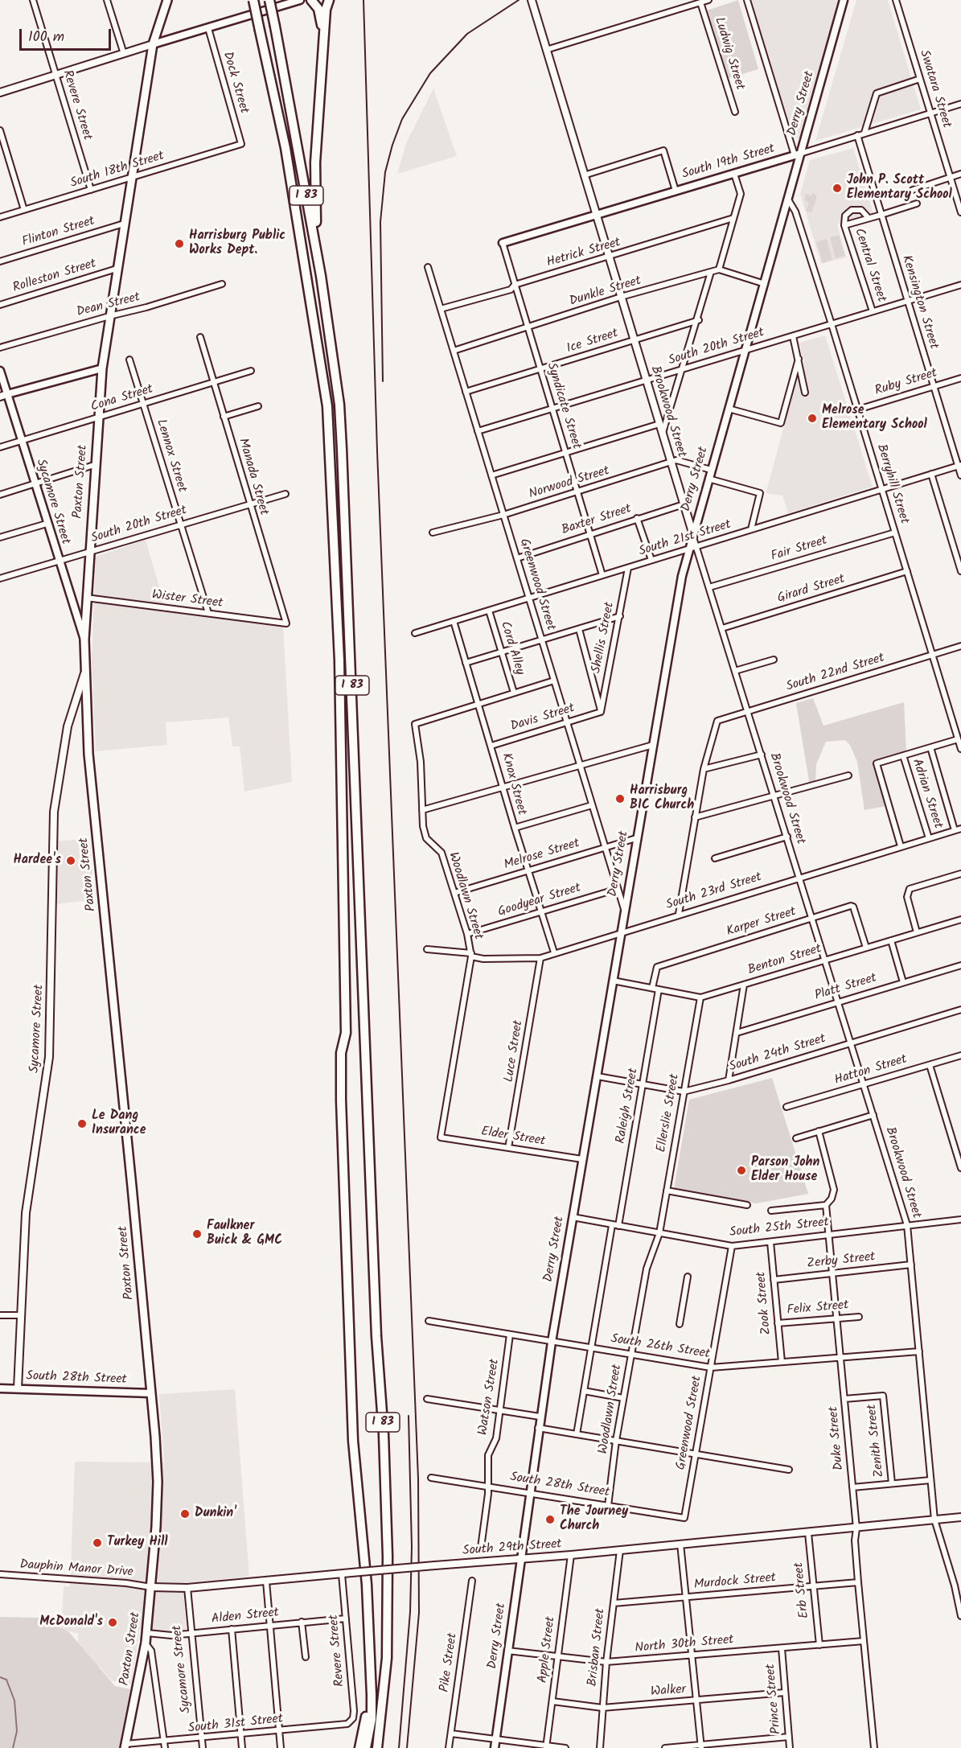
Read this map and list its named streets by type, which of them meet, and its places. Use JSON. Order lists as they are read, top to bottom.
{
  "streets": {
    "highway": ["I 83"],
    "main road": [
      "Derry Street",
      "South 19th Street",
      "Paxton Street",
      "Sycamore Street",
      "South 28th Street"
    ],
    "street": [
      "Ludwig Street",
      "Dock Street",
      "Swatara Street",
      "Revere Street",
      "South 18th Street",
      "Flinton Street",
      "Hetrick Street",
      "Central Street",
      "Rolleston Street",
      "Dunkle Street",
      "Kensington Street",
      "Dean Street",
      "Ice Street",
      "South 20th Street",
      "Ruby Street",
      "Cona Street",
      "Syndicate Street",
      "Brookwood Street",
      "Lennox Street",
      "Manada Street",
      "Norwood Street",
      "Berryhill Street",
      "Baxter Street",
      "South 21st Street",
      "Fair Street",
      "Greenwood Street",
      "Girard Street",
      "Wister Street",
      "Shellis Street",
      "Cord Alley",
      "South 22nd Street",
      "Davis Street",
      "Knox Street",
      "Adrian Street",
      "Melrose Street",
      "South 23rd Street",
      "Woodlawn Street",
      "Goodyear Street",
      "Karper Street",
      "Benton Street",
      "Platt Street",
      "Luce Street",
      "South 24th Street",
      "Hatton Street",
      "Raleigh Street",
      "Ellerslie Street",
      "Elder Street",
      "South 25th Street",
      "Zerby Street",
      "Zook Street",
      "Felix Street",
      "South 26th Street",
      "Watson Street",
      "Duke Street",
      "Zenith Street",
      "South 29th Street",
      "Dauphin Manor Drive",
      "Murdock Street",
      "Erb Street",
      "Alden Street",
      "North 30th Street",
      "Brisban Street",
      "Apple Street",
      "Pike Street",
      "Walker",
      "Prince Street",
      "South 31st Street"
    ]
  },
  "crossings": [
    ["Dock Street", "South 18th Street"],
    ["Swatara Street", "South 19th Street"],
    ["Derry Street", "South 19th Street"],
    ["Derry Street", "South 20th Street"],
    ["Derry Street", "Brookwood Street"],
    ["Derry Street", "Norwood Street"],
    ["Derry Street", "Berryhill Street"],
    ["Derry Street", "South 21st Street"],
    ["Derry Street", "Greenwood Street"],
    ["Derry Street", "Melrose Street"],
    ["Derry Street", "South 23rd Street"],
    ["Derry Street", "Benton Street"],
    ["Derry Street", "South 24th Street"],
    ["Derry Street", "Elder Street"],
    ["Derry Street", "South 25th Street"],
    ["Derry Street", "South 26th Street"],
    ["Derry Street", "South 28th Street"],
    ["Derry Street", "South 29th Street"],
    ["Derry Street", "North 30th Street"],
    ["Revere Street", "South 18th Street"],
    ["Revere Street", "South 29th Street"],
    ["Revere Street", "Alden Street"],
    ["Revere Street", "South 31st Street"],
    ["South 19th Street", "Kensington Street"],
    ["South 19th Street", "Syndicate Street"],
    ["South 19th Street", "Brookwood Street"],
    ["South 18th Street", "Paxton Street"],
    ["Flinton Street", "Paxton Street"],
    ["Hetrick Street", "Syndicate Street"],
    ["Hetrick Street", "Brookwood Street"],
    ["Hetrick Street", "Greenwood Street"],
    ["Central Street", "South 20th Street"],
    ["Rolleston Street", "Paxton Street"],
    ["Dunkle Street", "Syndicate Street"],
    ["Dunkle Street", "Brookwood Street"],
    ["Dunkle Street", "Greenwood Street"],
    ["Kensington Street", "South 20th Street"],
    ["Kensington Street", "Ruby Street"],
    ["Kensington Street", "South 21st Street"],
    ["Dean Street", "Paxton Street"],
    ["Ice Street", "Syndicate Street"],
    ["Ice Street", "Brookwood Street"],
    ["Ice Street", "Greenwood Street"],
    ["South 20th Street", "Syndicate Street"],
    ["South 20th Street", "Brookwood Street"],
    ["South 20th Street", "Lennox Street"],
    ["South 20th Street", "Manada Street"],
    ["South 20th Street", "Paxton Street"],
    ["South 20th Street", "Berryhill Street"],
    ["South 20th Street", "Sycamore Street"],
    ["South 20th Street", "Greenwood Street"],
    ["Ruby Street", "Berryhill Street"],
    ["Cona Street", "Lennox Street"],
    ["Cona Street", "Manada Street"],
    ["Cona Street", "Paxton Street"],
    ["Cona Street", "Sycamore Street"],
    ["Syndicate Street", "Norwood Street"],
    ["Syndicate Street", "Baxter Street"],
    ["Syndicate Street", "South 21st Street"],
    ["Brookwood Street", "Norwood Street"],
    ["Brookwood Street", "Baxter Street"],
    ["Brookwood Street", "South 21st Street"],
    ["Brookwood Street", "Fair Street"],
    ["Brookwood Street", "Girard Street"],
    ["Brookwood Street", "South 22nd Street"],
    ["Brookwood Street", "South 23rd Street"],
    ["Brookwood Street", "Karper Street"],
    ["Brookwood Street", "Benton Street"],
    ["Brookwood Street", "Platt Street"],
    ["Brookwood Street", "South 24th Street"],
    ["Brookwood Street", "Hatton Street"],
    ["Brookwood Street", "South 25th Street"],
    ["Brookwood Street", "Zerby Street"],
    ["Brookwood Street", "South 26th Street"],
    ["Brookwood Street", "South 29th Street"],
    ["Lennox Street", "Wister Street"],
    ["Manada Street", "Wister Street"],
    ["Paxton Street", "Sycamore Street"],
    ["Paxton Street", "Wister Street"],
    ["Paxton Street", "South 28th Street"],
    ["Paxton Street", "South 29th Street"],
    ["Paxton Street", "Dauphin Manor Drive"],
    ["Paxton Street", "Alden Street"],
    ["Paxton Street", "South 31st Street"],
    ["Norwood Street", "Greenwood Street"],
    ["Berryhill Street", "South 21st Street"],
    ["Berryhill Street", "Fair Street"],
    ["Berryhill Street", "Girard Street"],
    ["Berryhill Street", "South 22nd Street"],
    ["Sycamore Street", "South 28th Street"],
    ["Sycamore Street", "South 29th Street"],
    ["Sycamore Street", "Alden Street"],
    ["Sycamore Street", "South 31st Street"],
    ["Baxter Street", "Greenwood Street"],
    ["South 21st Street", "Greenwood Street"],
    ["South 21st Street", "Shellis Street"],
    ["South 21st Street", "Cord Alley"],
    ["South 21st Street", "Knox Street"],
    ["Greenwood Street", "Davis Street"],
    ["Greenwood Street", "Melrose Street"],
    ["Greenwood Street", "Goodyear Street"],
    ["Greenwood Street", "South 25th Street"],
    ["Greenwood Street", "South 26th Street"],
    ["Greenwood Street", "South 28th Street"],
    ["Shellis Street", "Davis Street"],
    ["Davis Street", "Knox Street"],
    ["Knox Street", "Melrose Street"],
    ["Knox Street", "South 23rd Street"],
    ["Knox Street", "Woodlawn Street"],
    ["Knox Street", "Goodyear Street"],
    ["Adrian Street", "South 23rd Street"],
    ["Melrose Street", "Woodlawn Street"],
    ["South 23rd Street", "Woodlawn Street"],
    ["South 23rd Street", "Luce Street"],
    ["Woodlawn Street", "Goodyear Street"],
    ["Woodlawn Street", "Ellerslie Street"],
    ["Woodlawn Street", "Elder Street"],
    ["Woodlawn Street", "South 25th Street"],
    ["Woodlawn Street", "South 26th Street"],
    ["Woodlawn Street", "South 28th Street"],
    ["Karper Street", "Benton Street"],
    ["Benton Street", "Raleigh Street"],
    ["Benton Street", "Ellerslie Street"],
    ["Luce Street", "Elder Street"],
    ["South 24th Street", "Raleigh Street"],
    ["South 24th Street", "Ellerslie Street"],
    ["Raleigh Street", "South 25th Street"],
    ["Ellerslie Street", "South 25th Street"],
    ["South 25th Street", "Zook Street"],
    ["South 25th Street", "Duke Street"],
    ["Zerby Street", "Zook Street"],
    ["Zerby Street", "Duke Street"],
    ["Zook Street", "Felix Street"],
    ["Zook Street", "South 26th Street"],
    ["Felix Street", "Duke Street"],
    ["South 26th Street", "Watson Street"],
    ["South 26th Street", "Duke Street"],
    ["South 28th Street", "Watson Street"],
    ["Duke Street", "Zenith Street"],
    ["Duke Street", "South 29th Street"],
    ["Duke Street", "Murdock Street"],
    ["Duke Street", "North 30th Street"],
    ["South 29th Street", "Dauphin Manor Drive"],
    ["South 29th Street", "Erb Street"],
    ["South 29th Street", "Brisban Street"],
    ["South 29th Street", "Apple Street"],
    ["Murdock Street", "Erb Street"],
    ["Murdock Street", "Brisban Street"],
    ["Erb Street", "North 30th Street"],
    ["North 30th Street", "Brisban Street"],
    ["North 30th Street", "Apple Street"],
    ["North 30th Street", "Prince Street"],
    ["Brisban Street", "Walker"],
    ["Apple Street", "Walker"],
    ["Walker", "Prince Street"]
  ],
  "places": [
    "John P. Scott Elementary School",
    "Harrisburg Public Works Dept.",
    "Melrose Elementary School",
    "Harrisburg BIC Church",
    "Hardee's",
    "Le Dang Insurance",
    "Parson John Elder House",
    "Faulkner Buick & GMC",
    "Dunkin'",
    "The Journey Church",
    "Turkey Hill",
    "McDonald's"
  ],
  "scale_bar": "100 m"
}
